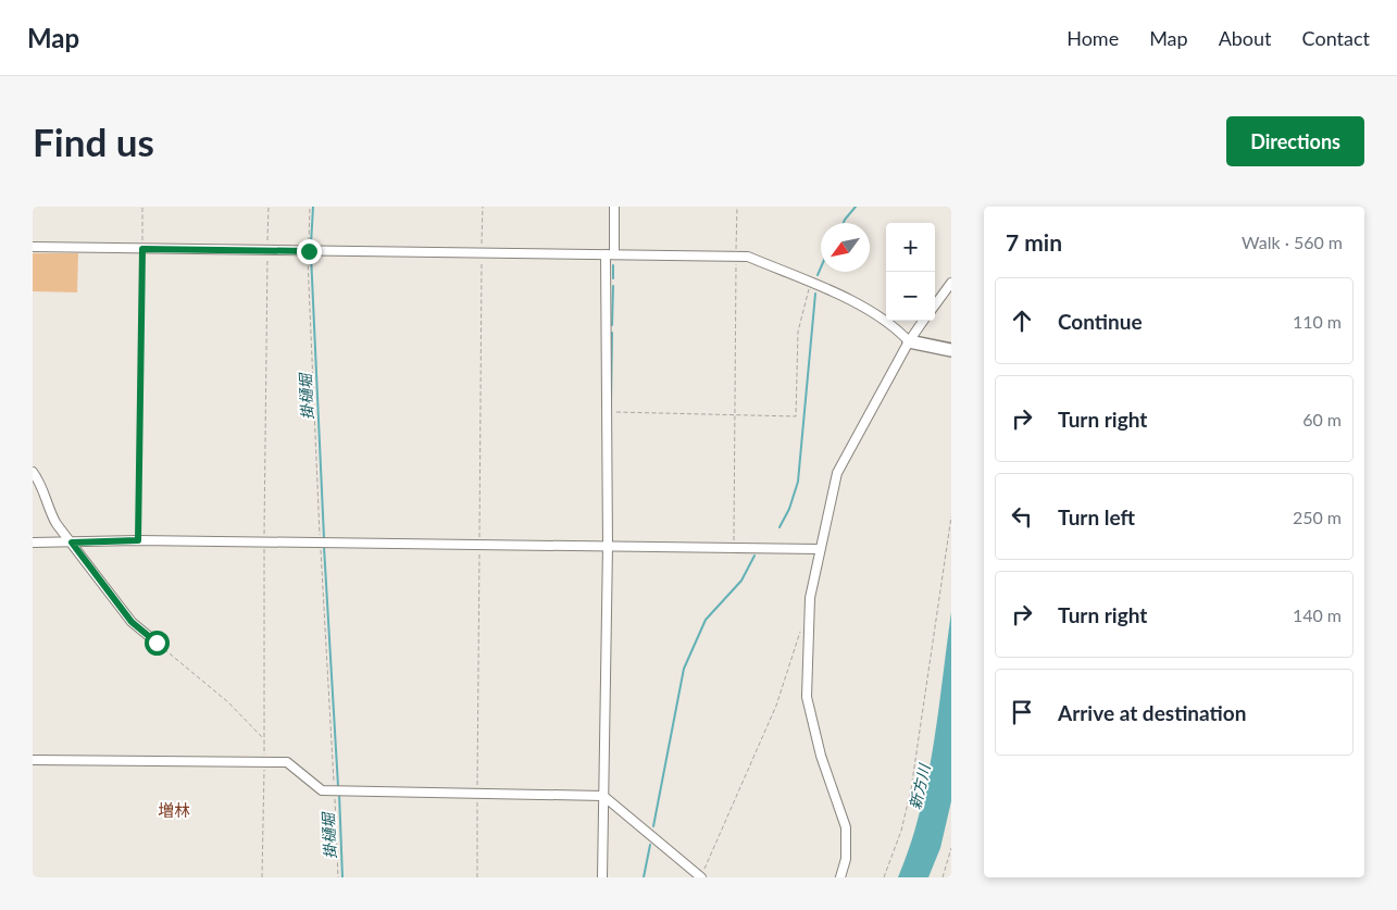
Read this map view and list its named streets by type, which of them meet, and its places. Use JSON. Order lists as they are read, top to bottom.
{
  "districts": ["増林"],
  "water": ["掛樋堀", "新方川"],
  "north": "bottom left",
  "page": {
    "header": "Map",
    "nav": [
      "Home",
      "Map",
      "About",
      "Contact"
    ],
    "buttons": "Directions",
    "title": "Find us",
    "heading": ["7 min", "Walk · 560 m"],
    "map_buttons": ["+", "−"],
    "list": [
      ["Continue", "110 m"],
      ["Turn right", "60 m"],
      ["Turn left", "250 m"],
      ["Turn right", "140 m"],
      "Arrive at destination"
    ]
  }
}
